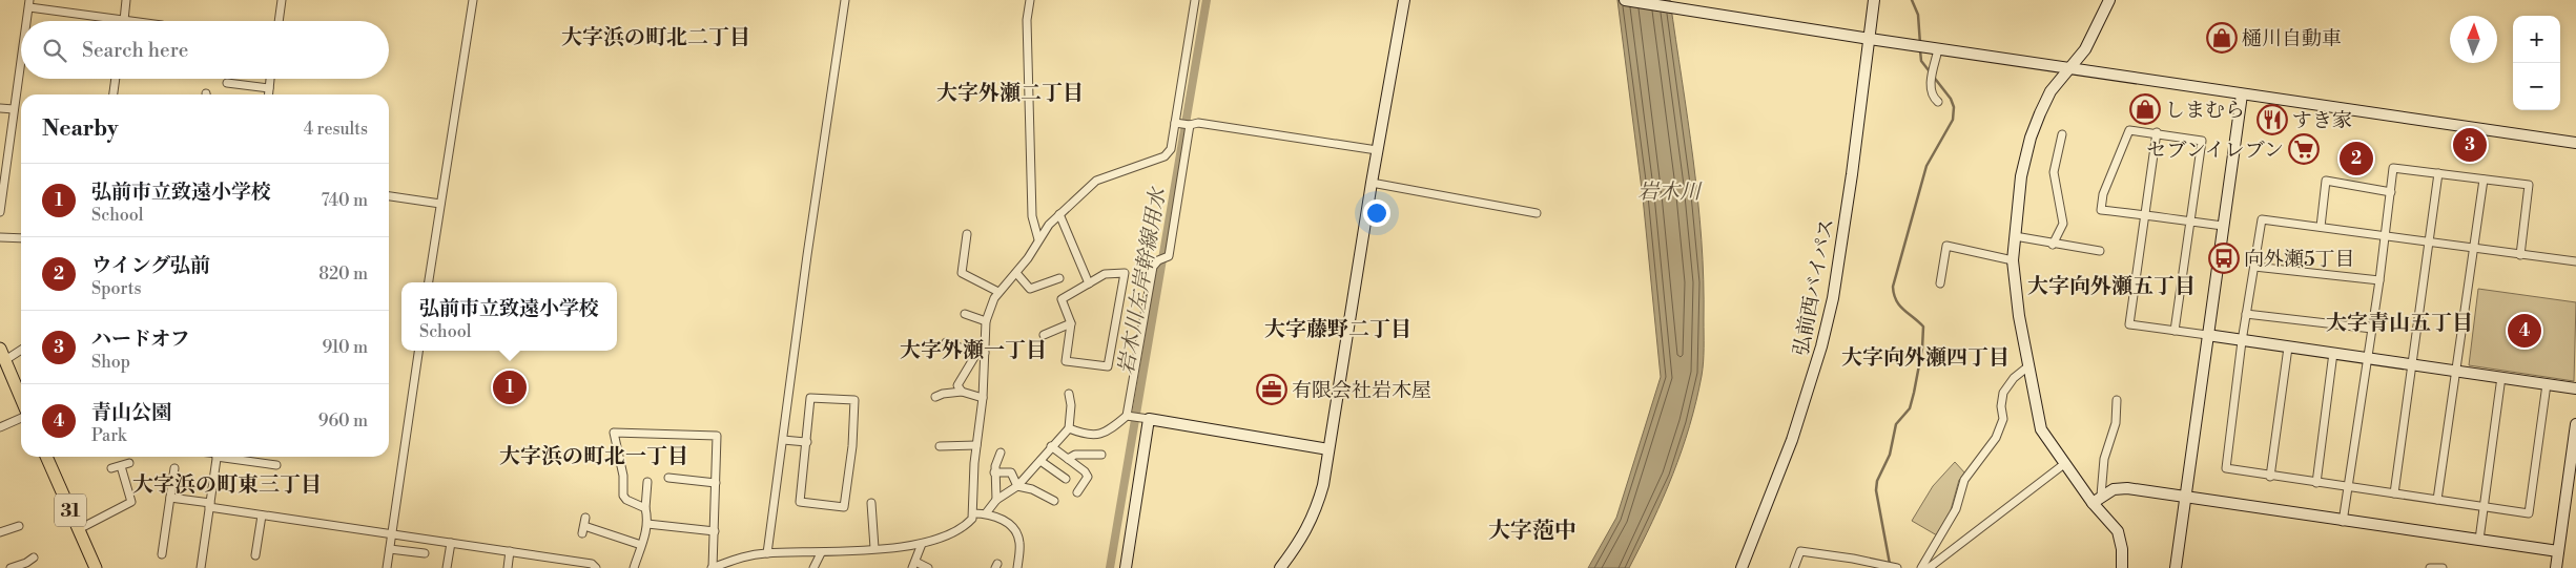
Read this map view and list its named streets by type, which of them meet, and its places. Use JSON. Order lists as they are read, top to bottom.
{
  "streets": {
    "main road": ["31"],
    "street": ["弘前西バイパス"]
  },
  "districts": [
    "大字浜の町北二丁目",
    "大字外瀬二丁目",
    "大字向外瀬五丁目",
    "大字青山五丁目",
    "大字藤野二丁目",
    "大字外瀬一丁目",
    "大字向外瀬四丁目",
    "大字浜の町北一丁目",
    "大字浜の町東三丁目",
    "大字萢中"
  ],
  "water": ["岩木川", "岩木川左岸幹線用水"],
  "places": {
    "shop": ["樋川自動車", "しまむら"],
    "restaurant": ["すき家"],
    "supermarket": ["セブンイレブン"],
    "bus stop": ["向外瀬5丁目"],
    "office": ["有限会社岩木屋"]
  },
  "north": "top",
  "page": {
    "map_buttons": ["+", "−"],
    "search": "Search here",
    "heading": ["Nearby", "4 results"],
    "pins": [
      "3",
      "2",
      "4",
      "1"
    ],
    "list": [
      {
        "mark": "1",
        "name": "弘前市立致遠小学校",
        "note": "School",
        "value": "740 m"
      },
      {
        "mark": "2",
        "name": "ウイング弘前",
        "note": "Sports",
        "value": "820 m"
      },
      {
        "mark": "3",
        "name": "ハードオフ",
        "note": "Shop",
        "value": "910 m"
      },
      {
        "mark": "4",
        "name": "青山公園",
        "note": "Park",
        "value": "960 m"
      }
    ],
    "popup": ["弘前市立致遠小学校", "School"]
  }
}
